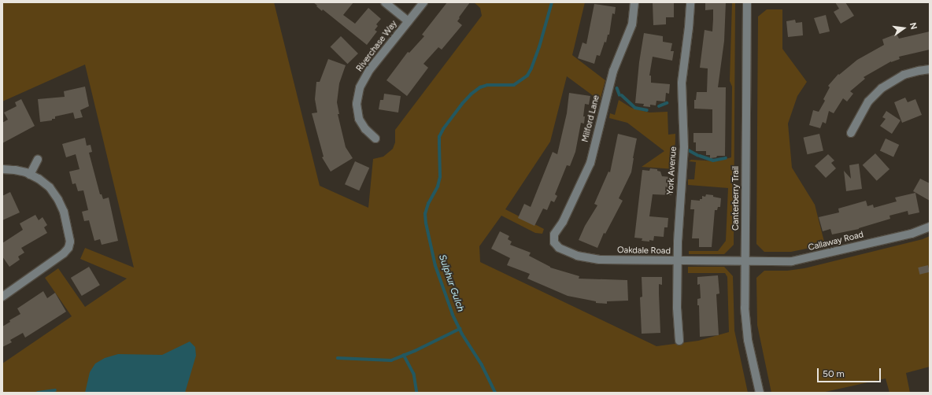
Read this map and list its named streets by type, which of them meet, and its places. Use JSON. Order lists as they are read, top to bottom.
{
  "streets": {
    "street": [
      "Riverchase Way",
      "Milford Lane",
      "York Avenue",
      "Canterberry Trail",
      "Callaway Road",
      "Oakdale Road"
    ]
  },
  "crossings": [
    ["Milford Lane", "Oakdale Road"],
    ["York Avenue", "Oakdale Road"],
    ["Canterberry Trail", "Callaway Road"],
    ["Canterberry Trail", "Oakdale Road"],
    ["Callaway Road", "Oakdale Road"]
  ],
  "water": ["Sulphur Gulch"],
  "scale_bar": "50 m",
  "north": "right"
}
